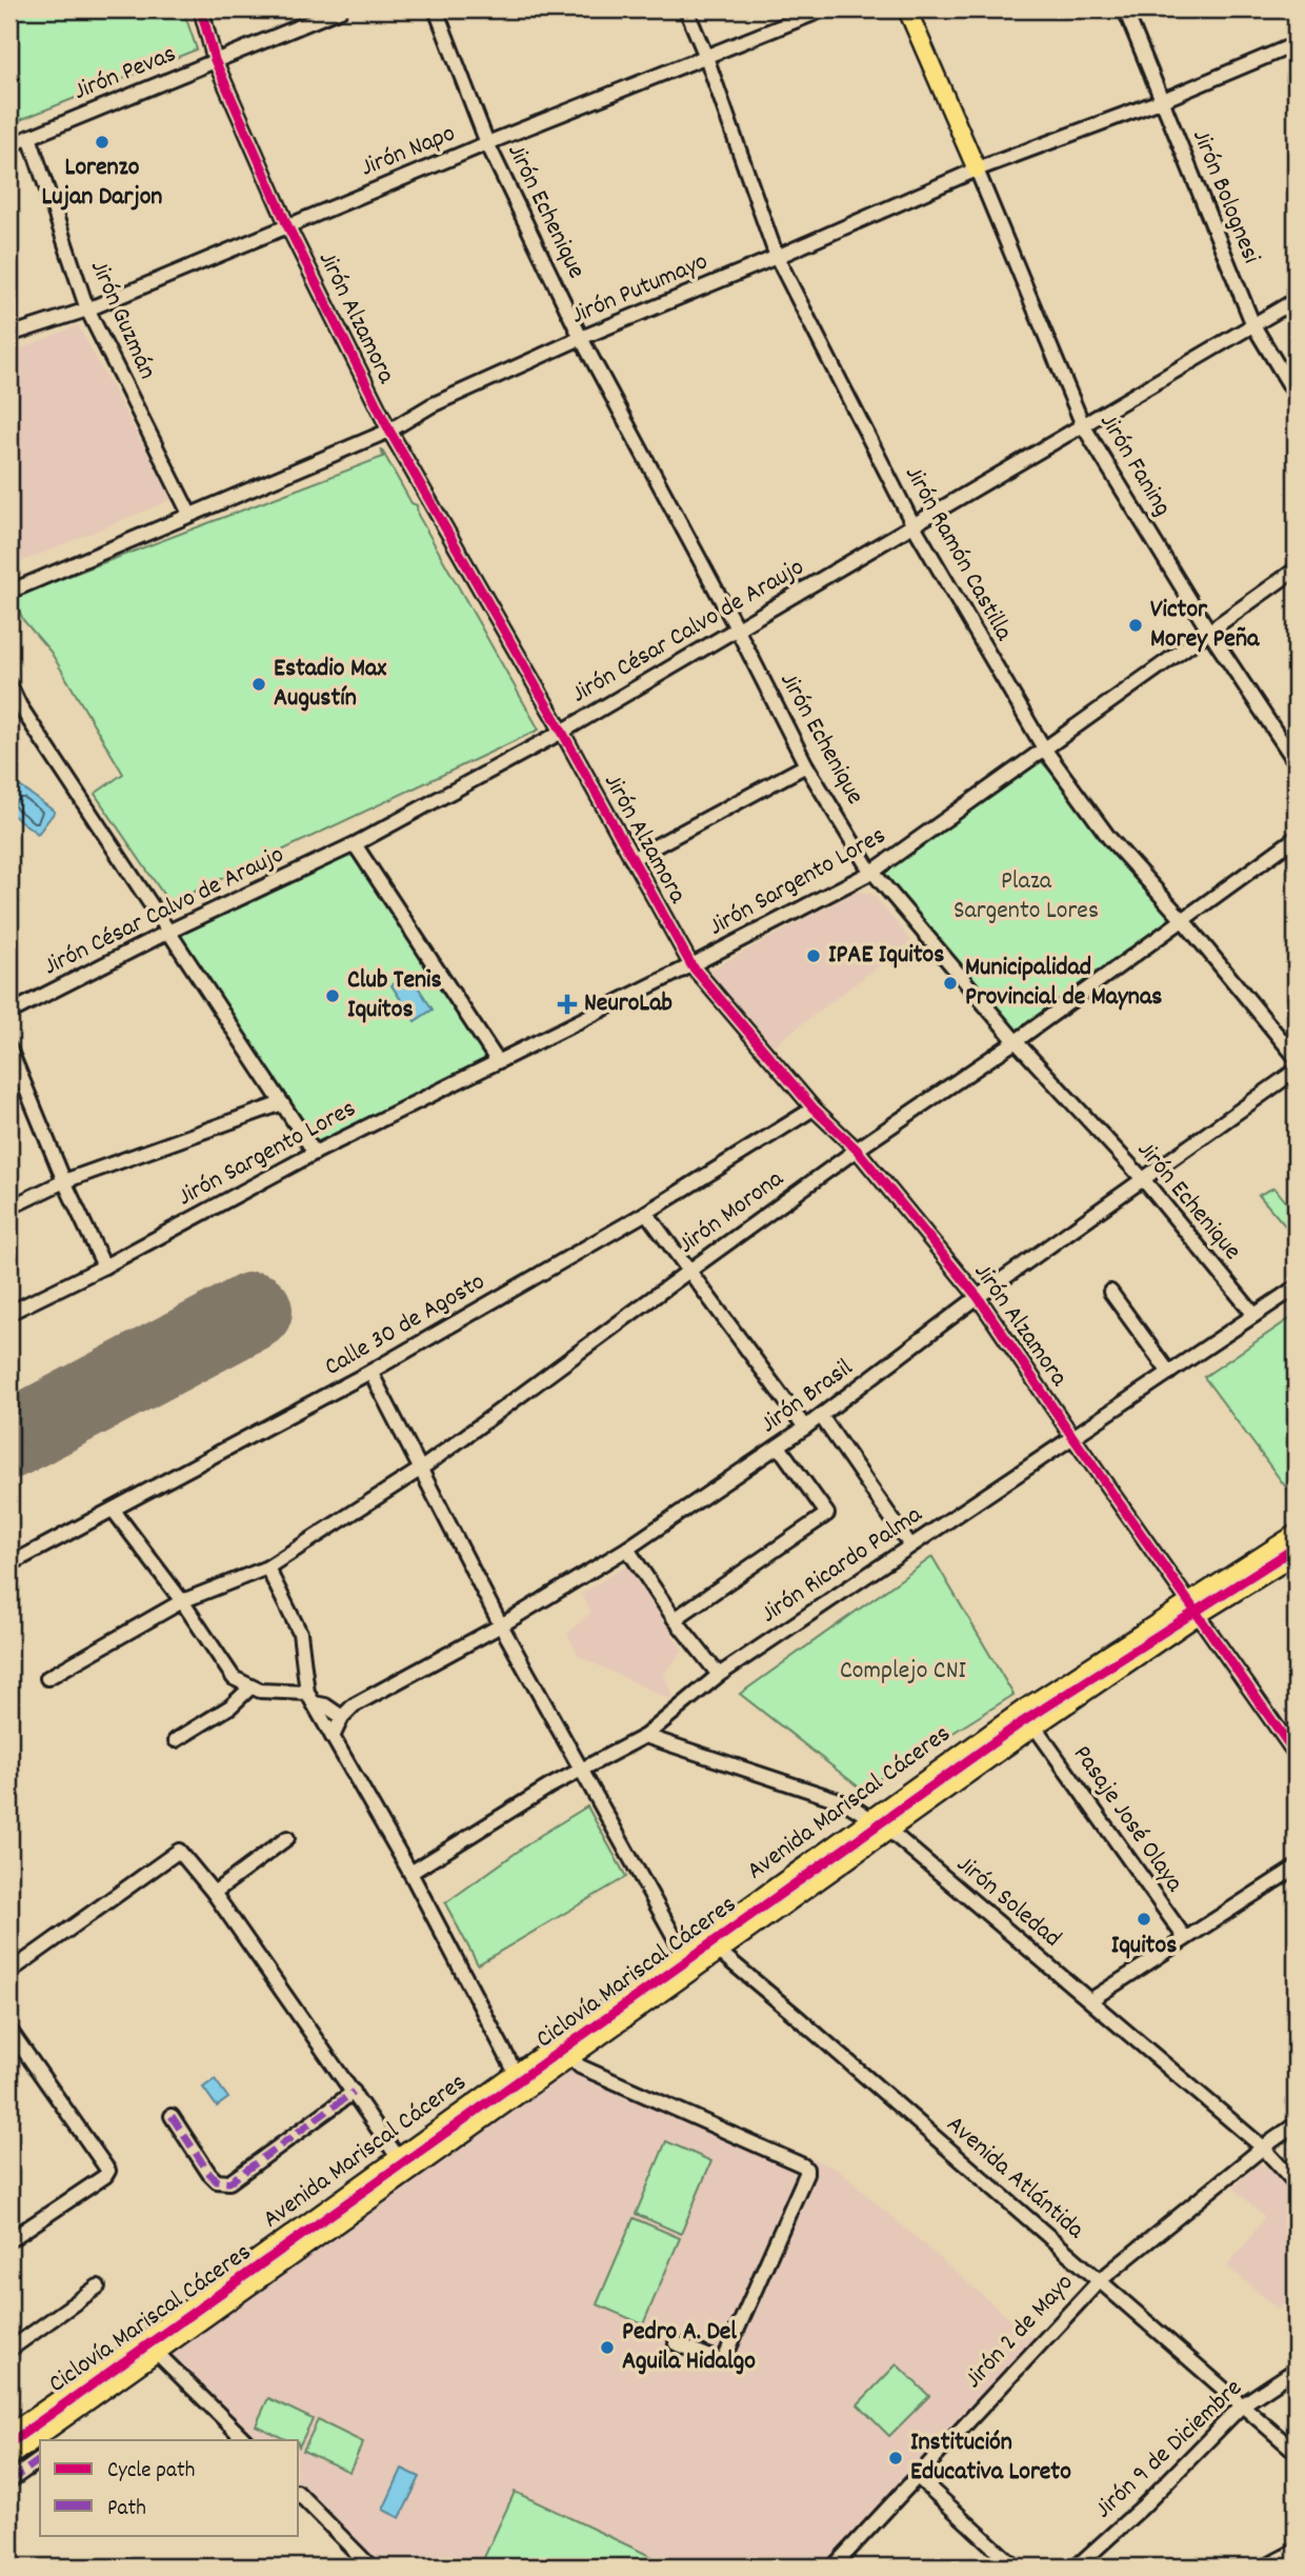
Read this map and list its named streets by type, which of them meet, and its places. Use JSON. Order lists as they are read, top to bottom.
{
  "streets": {
    "main road": ["Avenida Mariscal Cáceres"],
    "street": [
      "Jirón Pevas",
      "Jirón Napo",
      "Jirón Bolognesi",
      "Jirón Echenique",
      "Jirón Putumayo",
      "Jirón Alzamora",
      "Jirón Guzmán",
      "Jirón Faning",
      "Jirón Ramón Castilla",
      "Jirón César Calvo de Araujo",
      "Jirón Sargento Lores",
      "Jirón Morona",
      "Calle 30 de Agosto",
      "Jirón Brasil",
      "Jirón Ricardo Palma",
      "Pasaje José Olaya",
      "Jirón Soledad",
      "Avenida Atlántida",
      "Jirón 2 de Mayo",
      "Jirón 9 de Diciembre"
    ],
    "cycle path": ["Ciclovía Mariscal Cáceres"]
  },
  "crossings": [
    ["Jirón Pevas", "Jirón Alzamora"],
    ["Jirón Pevas", "Jirón Guzmán"],
    ["Jirón Napo", "Jirón Echenique"],
    ["Jirón Napo", "Jirón Alzamora"],
    ["Jirón Napo", "Jirón Guzmán"],
    ["Jirón Napo", "Jirón Ramón Castilla"],
    ["Jirón Bolognesi", "Jirón Putumayo"],
    ["Jirón Bolognesi", "Jirón César Calvo de Araujo"],
    ["Jirón Echenique", "Jirón Putumayo"],
    ["Jirón Echenique", "Jirón César Calvo de Araujo"],
    ["Jirón Echenique", "Jirón Sargento Lores"],
    ["Jirón Echenique", "Jirón Morona"],
    ["Jirón Echenique", "Jirón Brasil"],
    ["Jirón Echenique", "Jirón Ricardo Palma"],
    ["Jirón Putumayo", "Jirón Alzamora"],
    ["Jirón Putumayo", "Jirón Guzmán"],
    ["Jirón Putumayo", "Jirón Faning"],
    ["Jirón Putumayo", "Jirón Ramón Castilla"],
    ["Jirón Alzamora", "Jirón César Calvo de Araujo"],
    ["Jirón Alzamora", "Jirón Sargento Lores"],
    ["Jirón Alzamora", "Jirón Morona"],
    ["Jirón Alzamora", "Calle 30 de Agosto"],
    ["Jirón Alzamora", "Jirón Brasil"],
    ["Jirón Alzamora", "Jirón Ricardo Palma"],
    ["Jirón Alzamora", "Avenida Mariscal Cáceres"],
    ["Jirón Faning", "Jirón César Calvo de Araujo"],
    ["Jirón Faning", "Jirón Sargento Lores"],
    ["Jirón Ramón Castilla", "Jirón César Calvo de Araujo"],
    ["Jirón Ramón Castilla", "Jirón Sargento Lores"],
    ["Jirón Ramón Castilla", "Jirón Morona"],
    ["Jirón Ricardo Palma", "Jirón Soledad"],
    ["Avenida Mariscal Cáceres", "Pasaje José Olaya"],
    ["Avenida Mariscal Cáceres", "Jirón Soledad"],
    ["Avenida Mariscal Cáceres", "Avenida Atlántida"],
    ["Jirón Soledad", "Jirón 2 de Mayo"],
    ["Avenida Atlántida", "Jirón 2 de Mayo"],
    ["Avenida Atlántida", "Jirón 9 de Diciembre"]
  ],
  "parks": ["Plaza Sargento Lores", "Complejo CNI"],
  "places": {
    "other": [
      "Lorenzo Lujan Darjon",
      "Victor Morey Peña",
      "Estadio Max Augustín",
      "IPAE Iquitos",
      "Municipalidad Provincial de Maynas",
      "Club Tenis Iquitos",
      "Iquitos",
      "Pedro A. Del Aguila Hidalgo",
      "Institución Educativa Loreto"
    ],
    "health": ["NeuroLab"]
  },
  "legend": ["Cycle path", "Path"]
}
